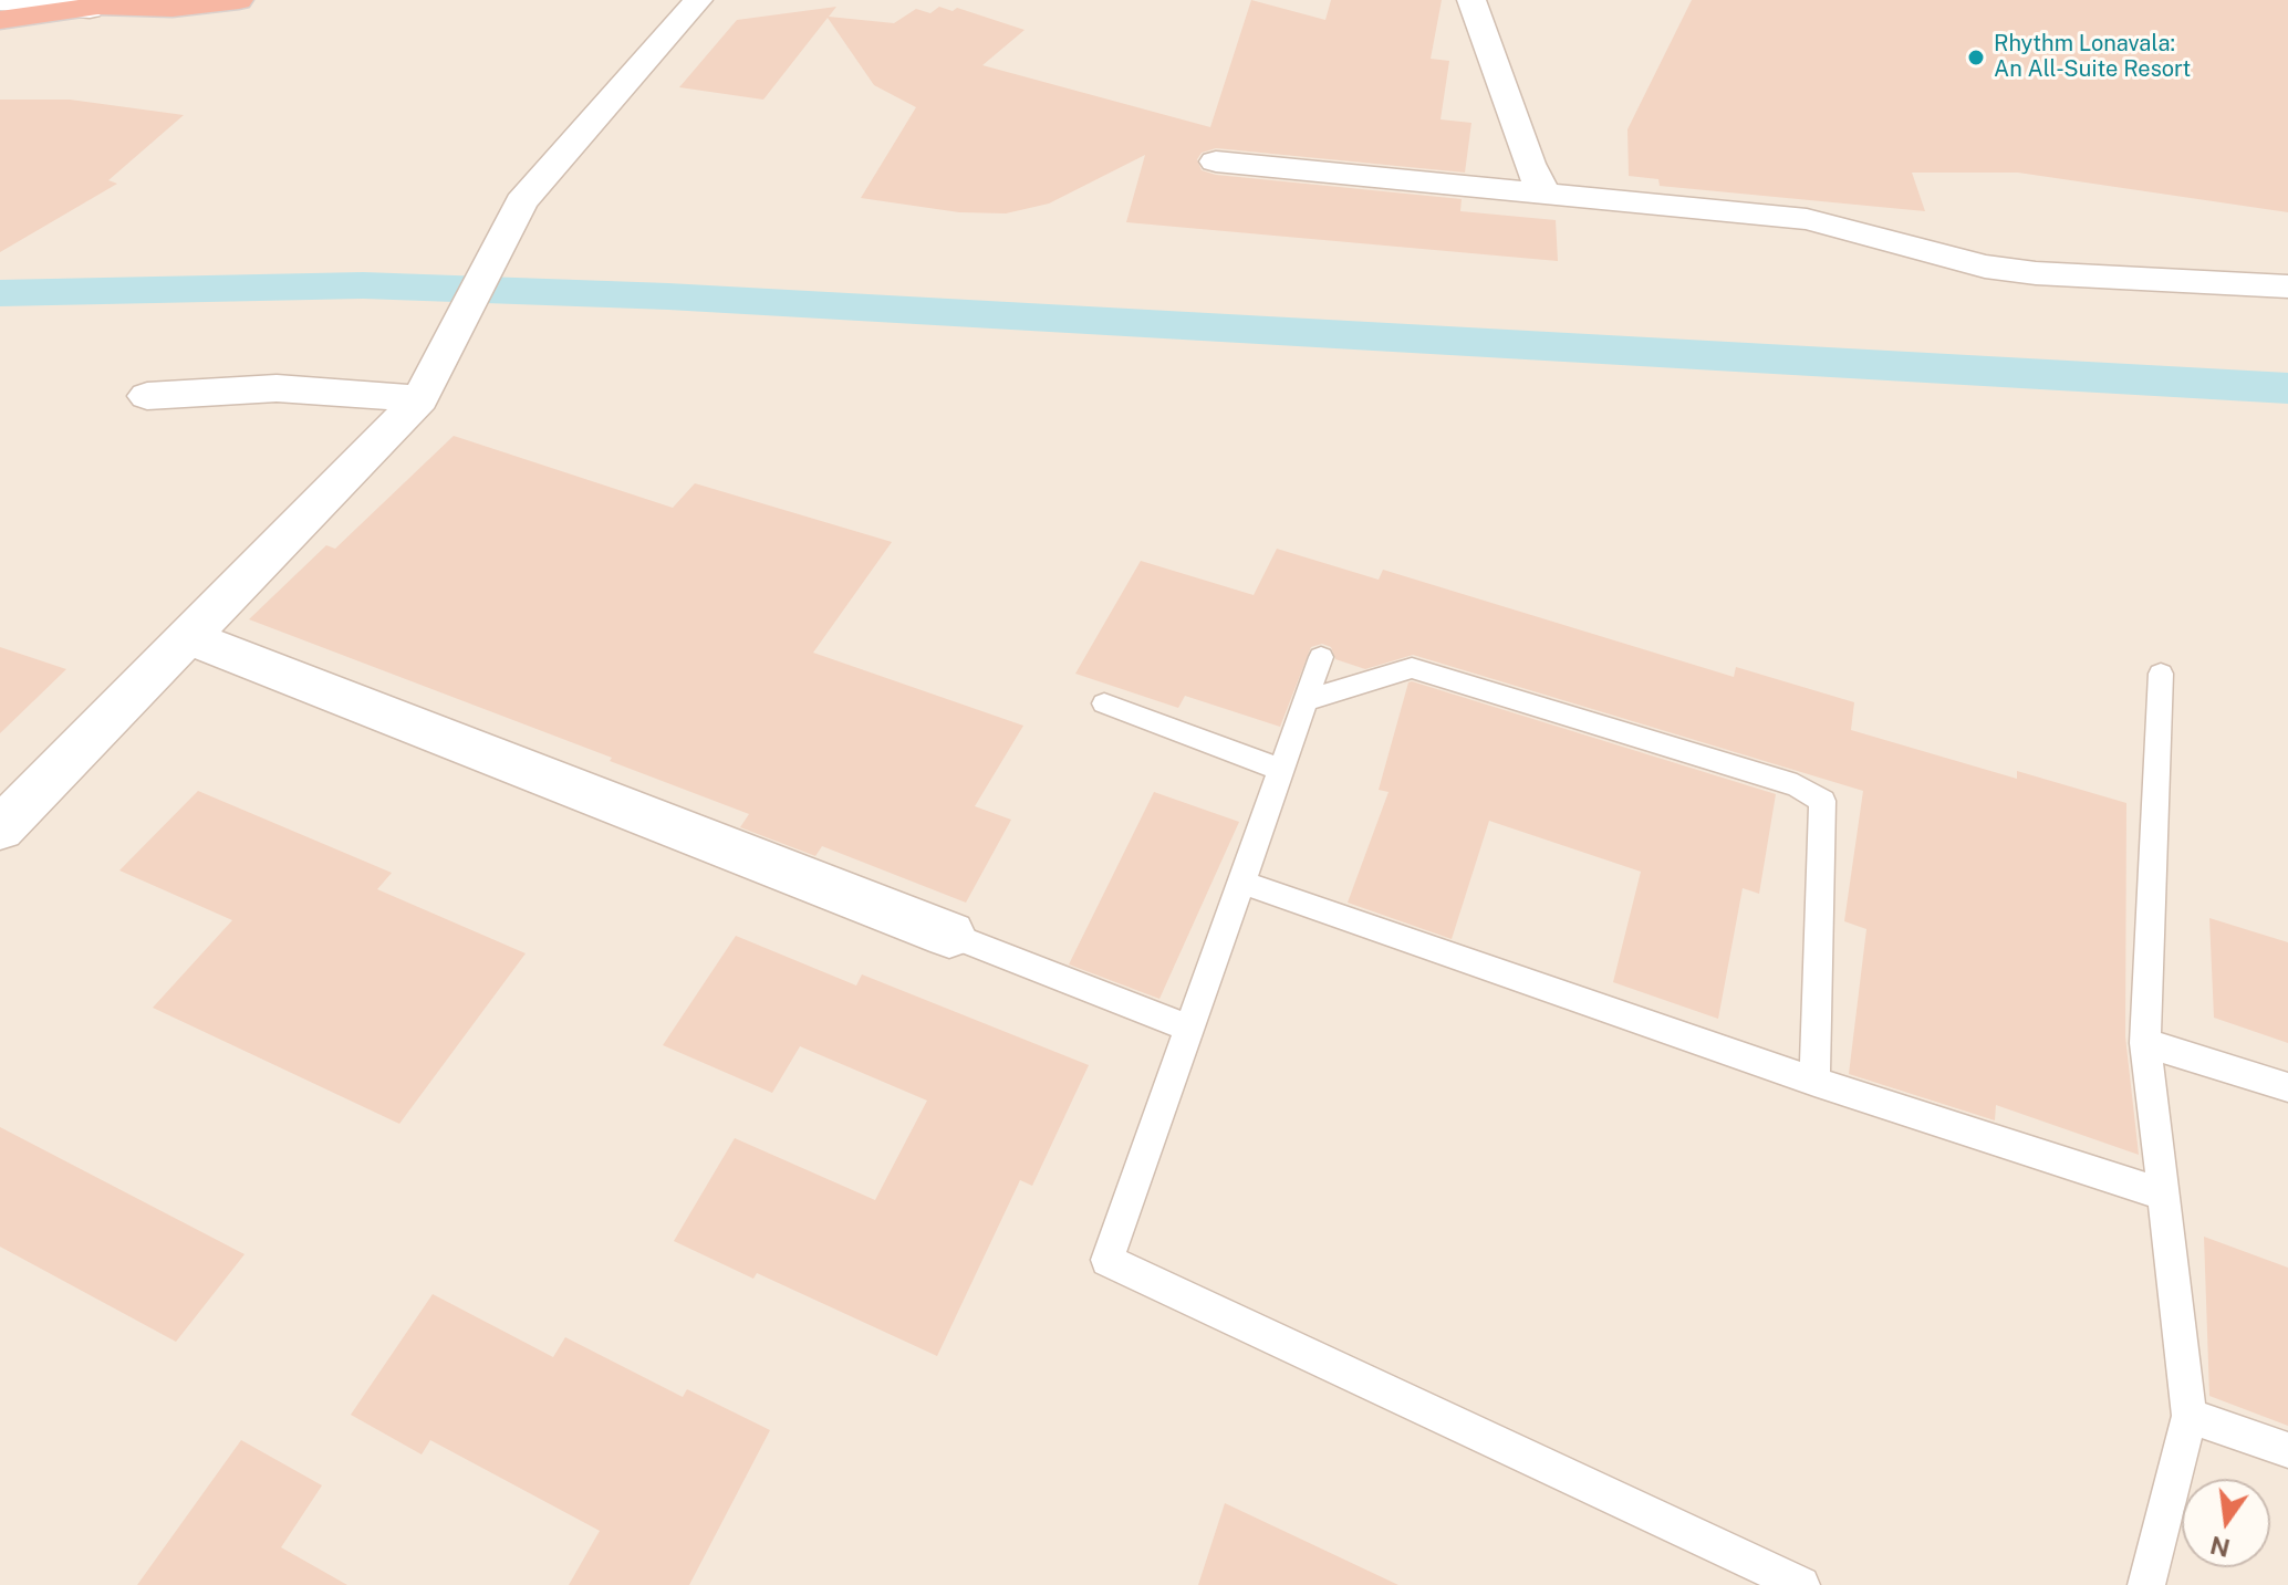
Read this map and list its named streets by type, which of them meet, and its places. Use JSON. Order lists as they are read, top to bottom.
{
  "places": ["Rhythm Lonavala: An All-Suite Resort"],
  "north": "bottom"
}
